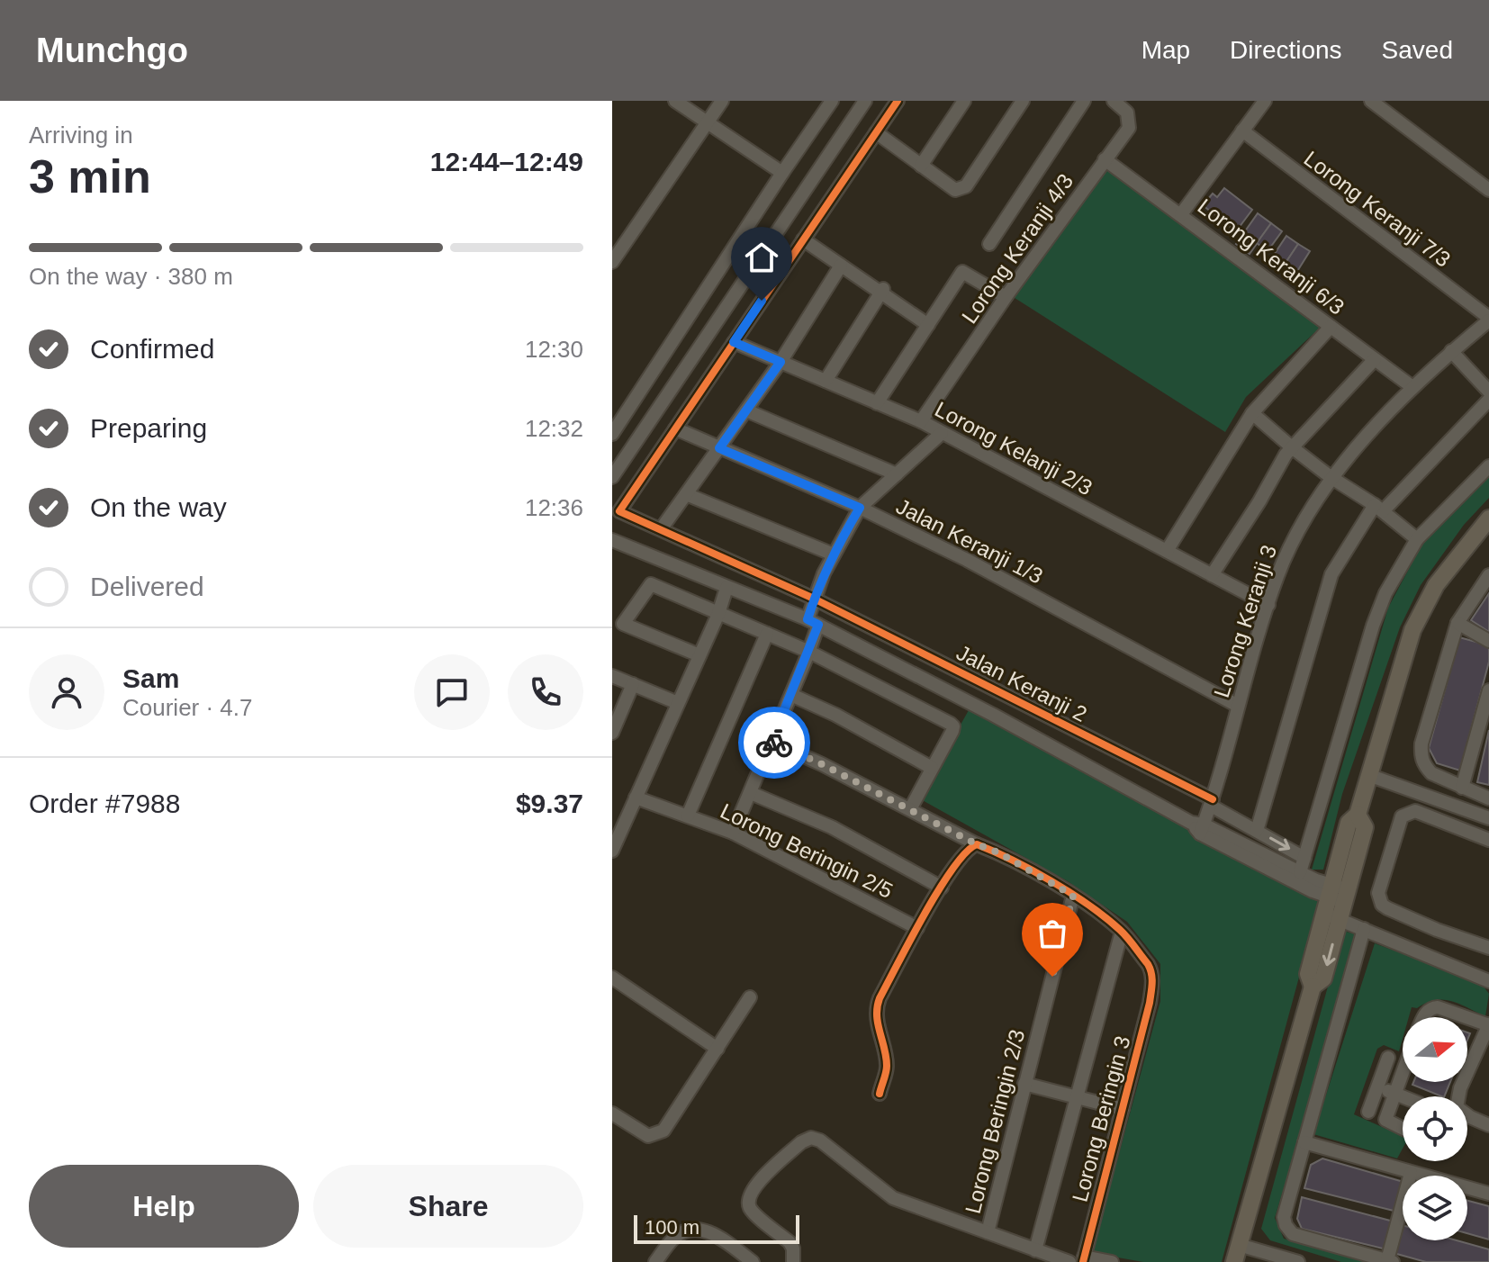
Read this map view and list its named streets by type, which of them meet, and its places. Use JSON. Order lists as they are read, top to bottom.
{
  "streets": {
    "street": [
      "Lorong Keranji 7/3",
      "Lorong Keranji 4/3",
      "Lorong Keranji 6/3",
      "Lorong Kelanji 2/3",
      "Jalan Keranji 1/3",
      "Lorong Keranji 3",
      "Jalan Keranji 2",
      "Lorong Beringin 2/5",
      "Lorong Beringin 3",
      "Lorong Beringin 2/3"
    ]
  },
  "crossings": [
    ["Lorong Keranji 7/3", "Lorong Keranji 3"],
    ["Lorong Keranji 4/3", "Lorong Keranji 6/3"],
    ["Lorong Keranji 4/3", "Lorong Kelanji 2/3"],
    ["Lorong Keranji 6/3", "Lorong Keranji 3"],
    ["Lorong Kelanji 2/3", "Lorong Keranji 3"],
    ["Jalan Keranji 1/3", "Lorong Keranji 3"],
    ["Jalan Keranji 1/3", "Jalan Keranji 2"],
    ["Lorong Keranji 3", "Jalan Keranji 2"]
  ],
  "scale_bar": "100 m",
  "north": "right",
  "page": {
    "header": "Munchgo",
    "nav": ["Map", "Directions", "Saved"],
    "heading": ["3 min", "Arriving in", "12:44–12:49"],
    "panel": [
      "Sam",
      "Courier · 4.7",
      "Order #7988",
      "$9.37"
    ],
    "bar": "On the way · 380 m",
    "list": [
      ["Confirmed", "12:30"],
      ["Preparing", "12:32"],
      ["On the way", "12:36"],
      "Delivered"
    ],
    "buttons": ["Help", "Share"],
    "scale": "100 m"
  }
}
